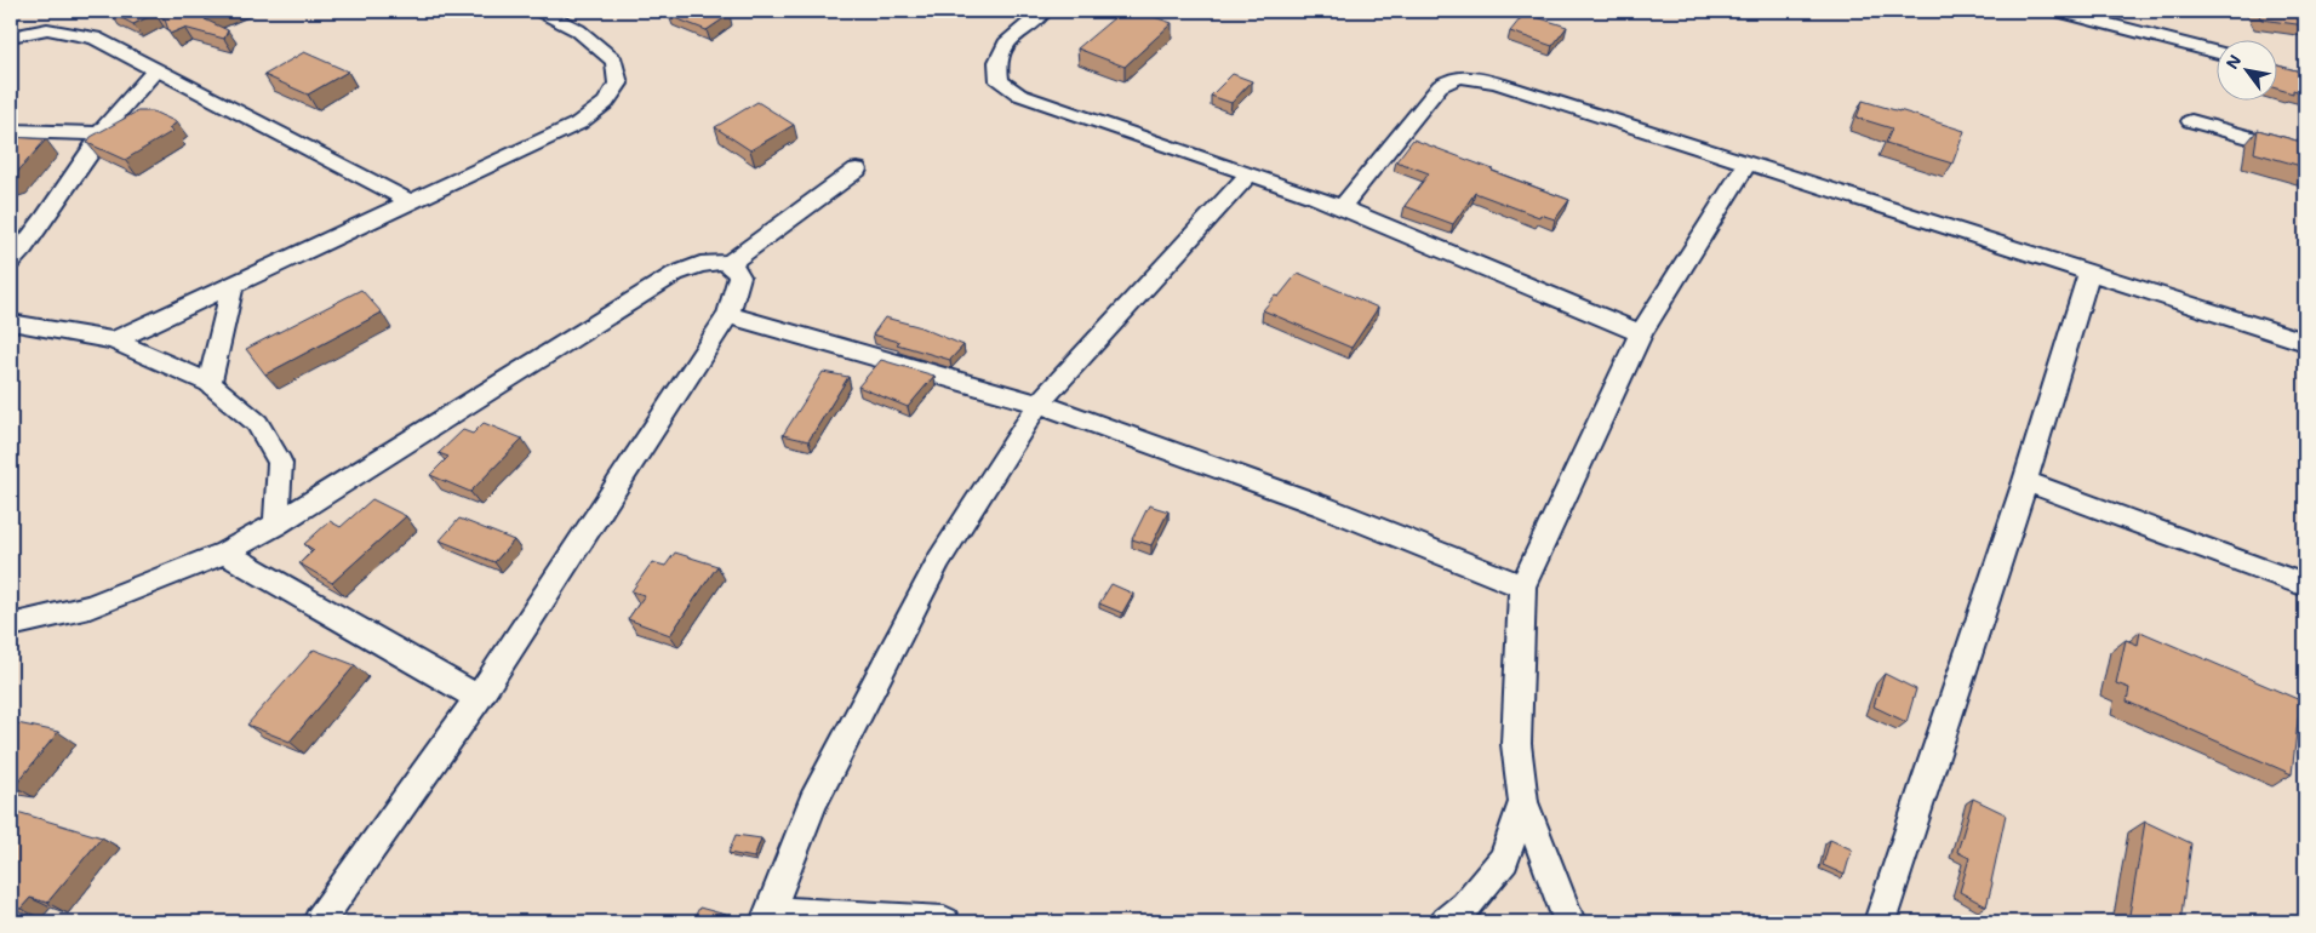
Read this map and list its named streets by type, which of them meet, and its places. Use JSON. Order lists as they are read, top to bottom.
{
  "north": "top left"
}
